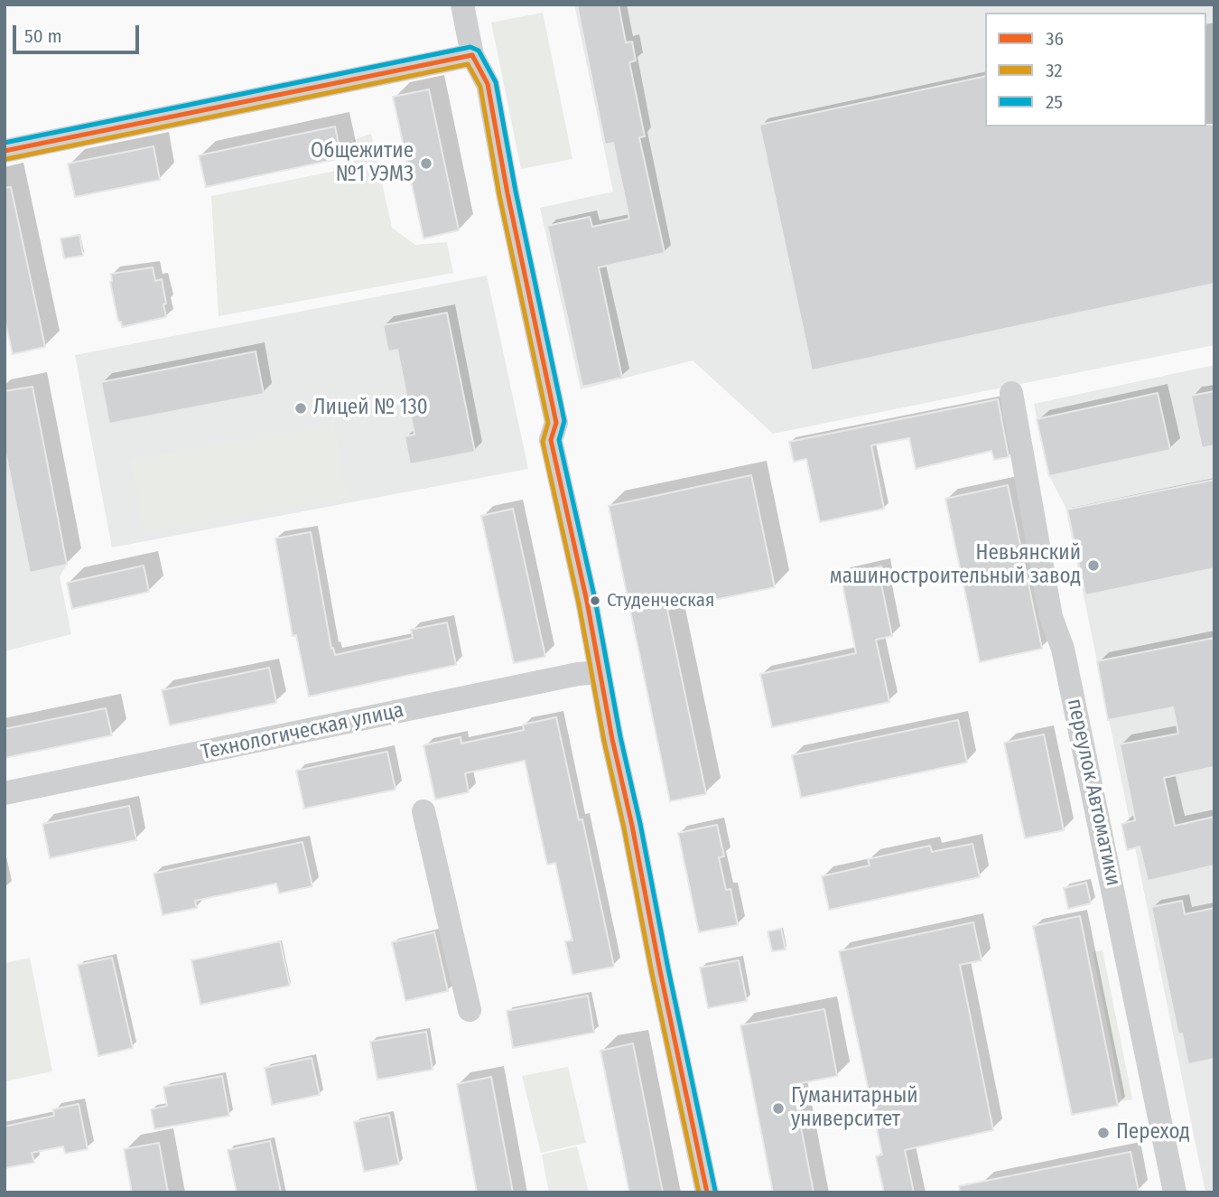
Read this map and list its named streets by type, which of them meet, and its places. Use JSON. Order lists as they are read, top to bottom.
{
  "streets": {
    "street": ["Технологическая улица", "переулок Автоматики"]
  },
  "places": [
    "Общежитие №1 УЭМЗ",
    "Лицей № 130",
    "Невьянский машиностроительный завод",
    "Студенческая",
    "Гуманитарный университет",
    "Переход"
  ],
  "lines": ["transit line 25", "transit line 36", "transit line 32"],
  "legend": ["36", "32", "25"],
  "scale_bar": "50 m"
}
